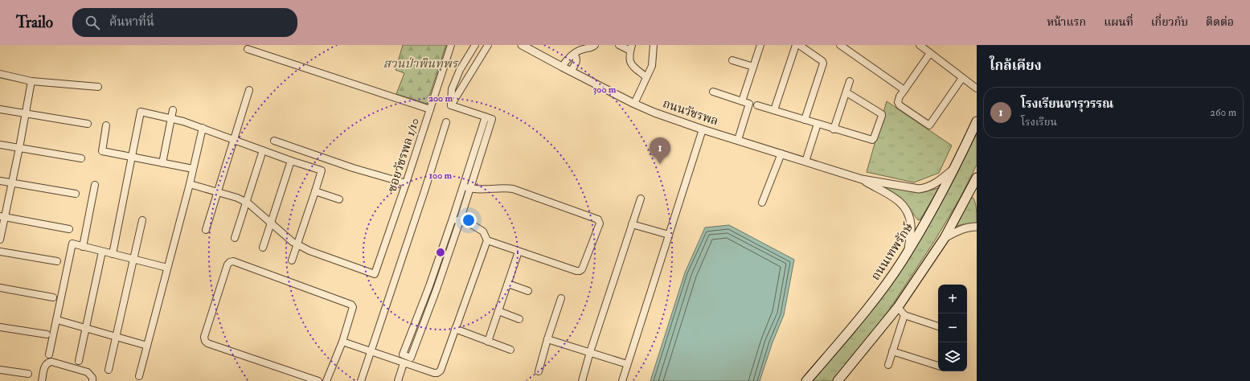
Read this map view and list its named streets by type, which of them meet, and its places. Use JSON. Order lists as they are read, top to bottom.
{
  "streets": {
    "main road": ["ถนนเทพรักษ์"],
    "street": ["ถนนวัชรพล", "ซอยวัชรพล 1/10"]
  },
  "crossings": [
    ["ถนนวัชรพล", "ถนนเทพรักษ์"]
  ],
  "parks": ["สวนป่าพินทุพร"],
  "page": {
    "header": "Trailo",
    "search": "ค้นหาที่นี่",
    "nav": [
      "หน้าแรก",
      "แผนที่",
      "เกี่ยวกับ",
      "ติดต่อ"
    ],
    "heading": "ใกล้เคียง",
    "list": [
      {
        "mark": "1",
        "name": "โรงเรียนจารุวรรณ",
        "note": "โรงเรียน",
        "value": "260 m"
      }
    ],
    "pins": "1",
    "map_buttons": ["+", "−"]
  },
  "rings": ["300 m", "200 m", "100 m"]
}
